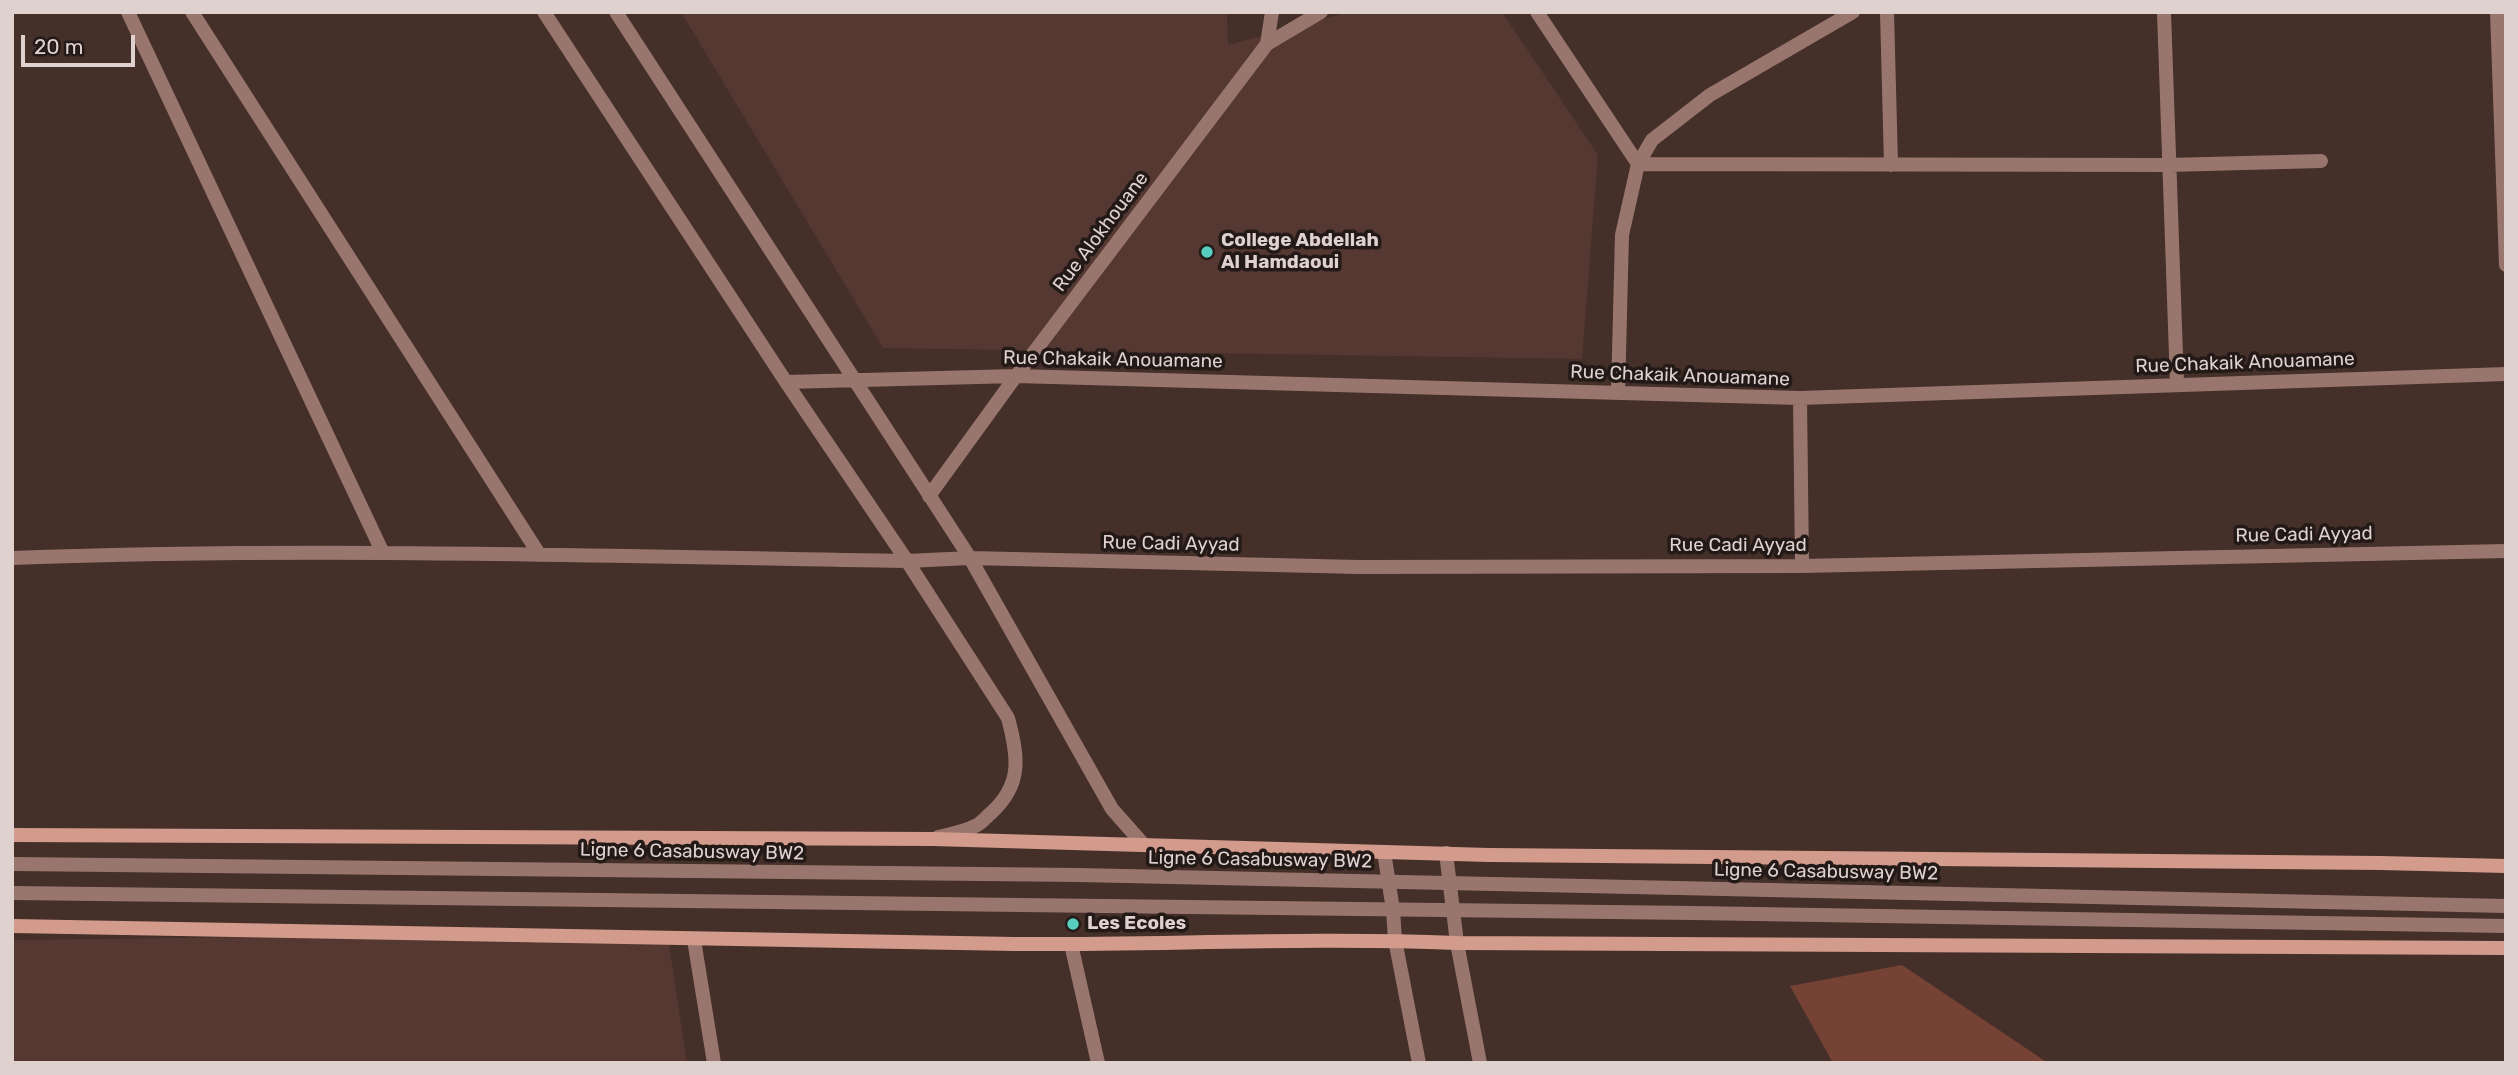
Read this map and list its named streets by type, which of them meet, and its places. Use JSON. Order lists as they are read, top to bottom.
{
  "streets": {
    "street": [
      "Rue Alokhouane",
      "Rue Chakaik Anouamane",
      "Rue Cadi Ayyad",
      "Ligne 6 Casabusway BW2"
    ]
  },
  "crossings": [
    ["Rue Alokhouane", "Rue Chakaik Anouamane"]
  ],
  "places": ["College Abdellah Al Hamdaoui", "Les Ecoles"],
  "scale_bar": "20 m"
}
